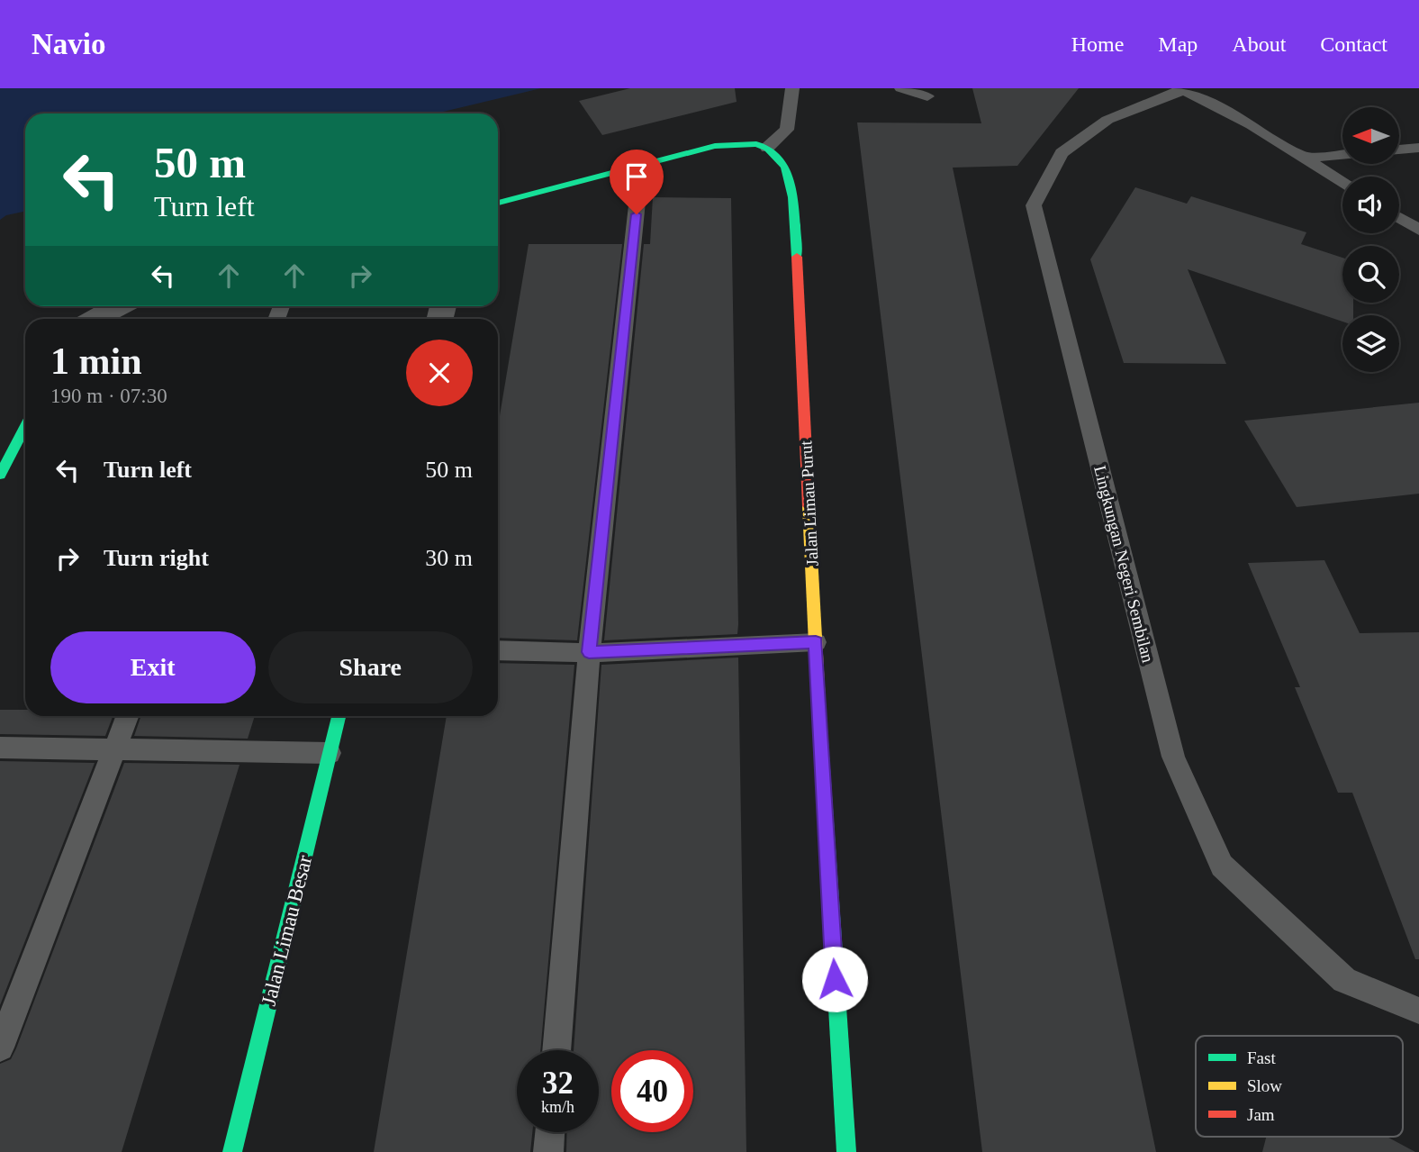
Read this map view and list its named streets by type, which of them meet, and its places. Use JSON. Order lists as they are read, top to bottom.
{
  "streets": {
    "street": ["Jalan Limau Purut", "Jalan Limau Besar"],
    "lane": ["Lingkungan Negeri Sembilan"]
  },
  "legend": ["Fast", "Slow", "Jam"],
  "north": "left",
  "page": {
    "header": "Navio",
    "nav": [
      "Home",
      "Map",
      "About",
      "Contact"
    ],
    "turn": ["50 m", "Turn left"],
    "heading": ["1 min", "190 m · 07:30"],
    "list": [
      {
        "name": "Turn left",
        "value": "50 m"
      },
      {
        "name": "Turn right",
        "value": "30 m"
      }
    ],
    "buttons": ["Exit", "Share"],
    "speed": "32 km/h",
    "limit": "40"
  }
}
